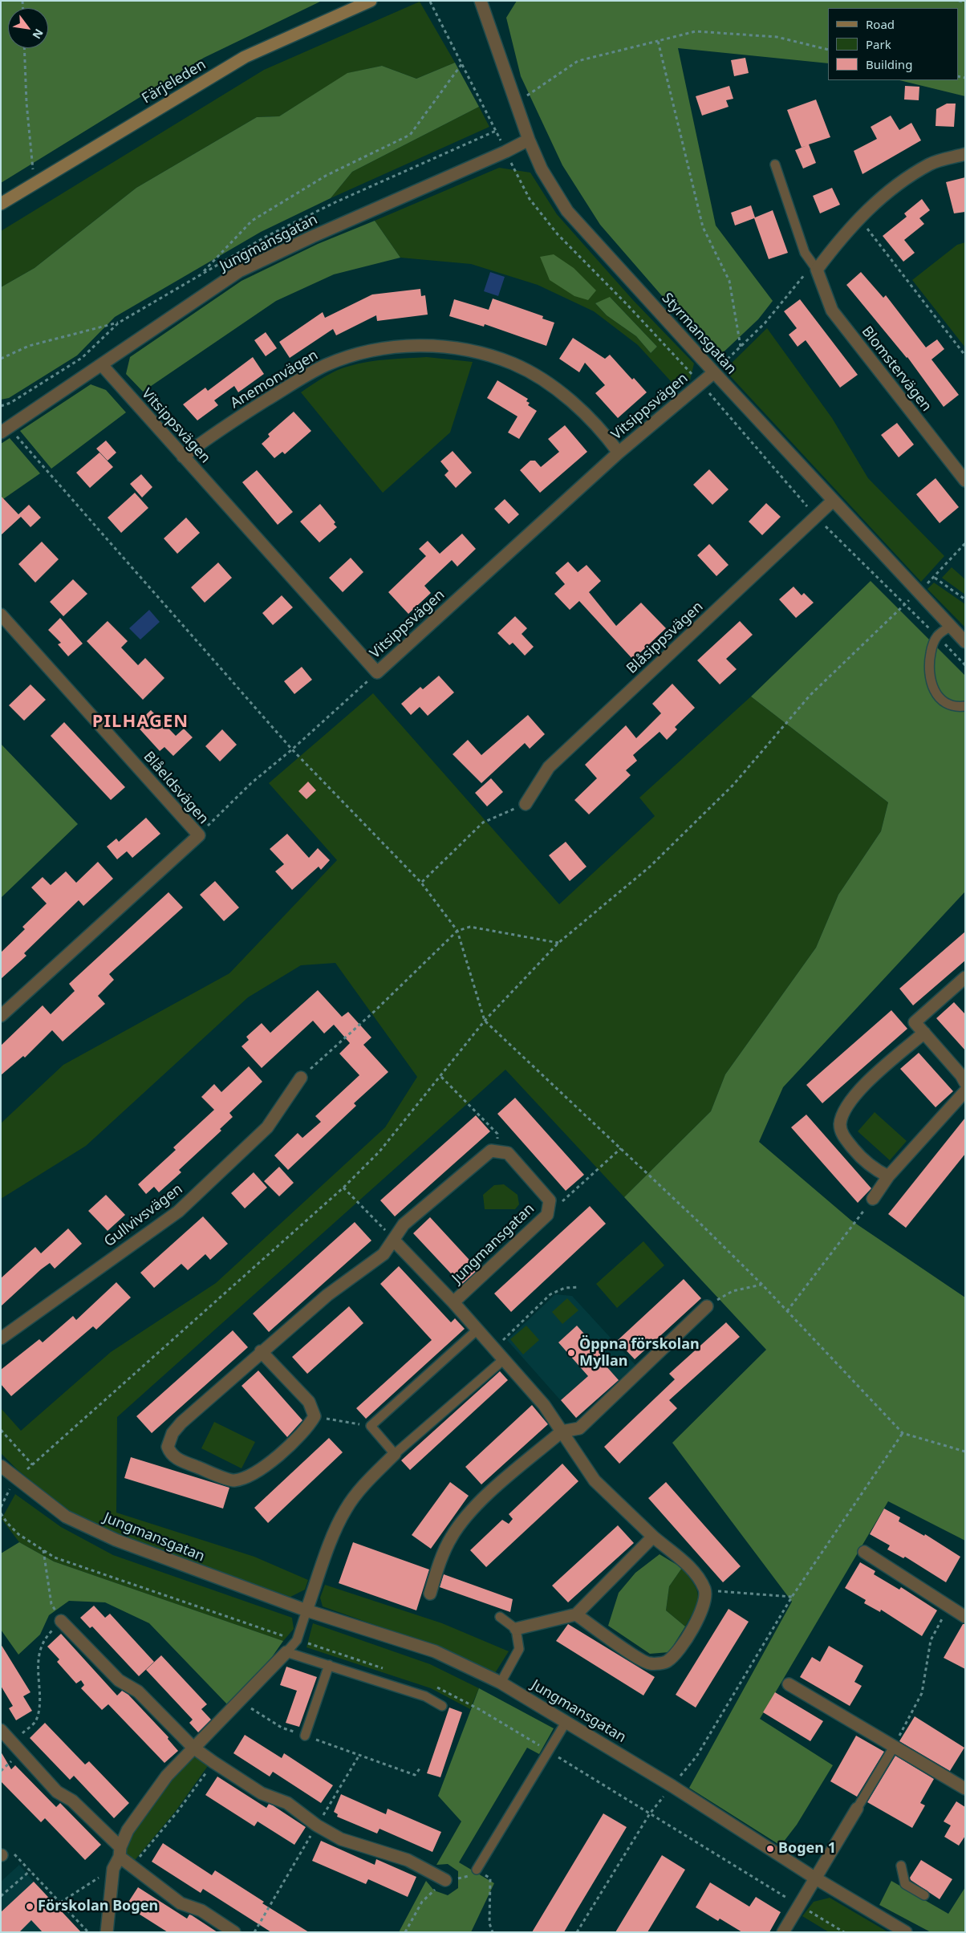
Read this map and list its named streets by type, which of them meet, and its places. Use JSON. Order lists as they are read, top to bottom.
{
  "streets": {
    "main road": ["Färjeleden"],
    "street": [
      "Jungmansgatan",
      "Styrmansgatan",
      "Blomstervägen",
      "Anemonvägen",
      "Vitsippsvägen",
      "Blåsippsvägen",
      "Blåeldsvägen",
      "Gullvivsvägen"
    ]
  },
  "crossings": [
    ["Jungmansgatan", "Styrmansgatan"],
    ["Jungmansgatan", "Vitsippsvägen"],
    ["Styrmansgatan", "Vitsippsvägen"],
    ["Styrmansgatan", "Blåsippsvägen"],
    ["Anemonvägen", "Vitsippsvägen"]
  ],
  "districts": ["PILHAGEN"],
  "places": ["Öppna förskolan Myllan", "Bogen 1", "Förskolan Bogen"],
  "legend": ["Road", "Park", "Building"],
  "north": "bottom right"
}
